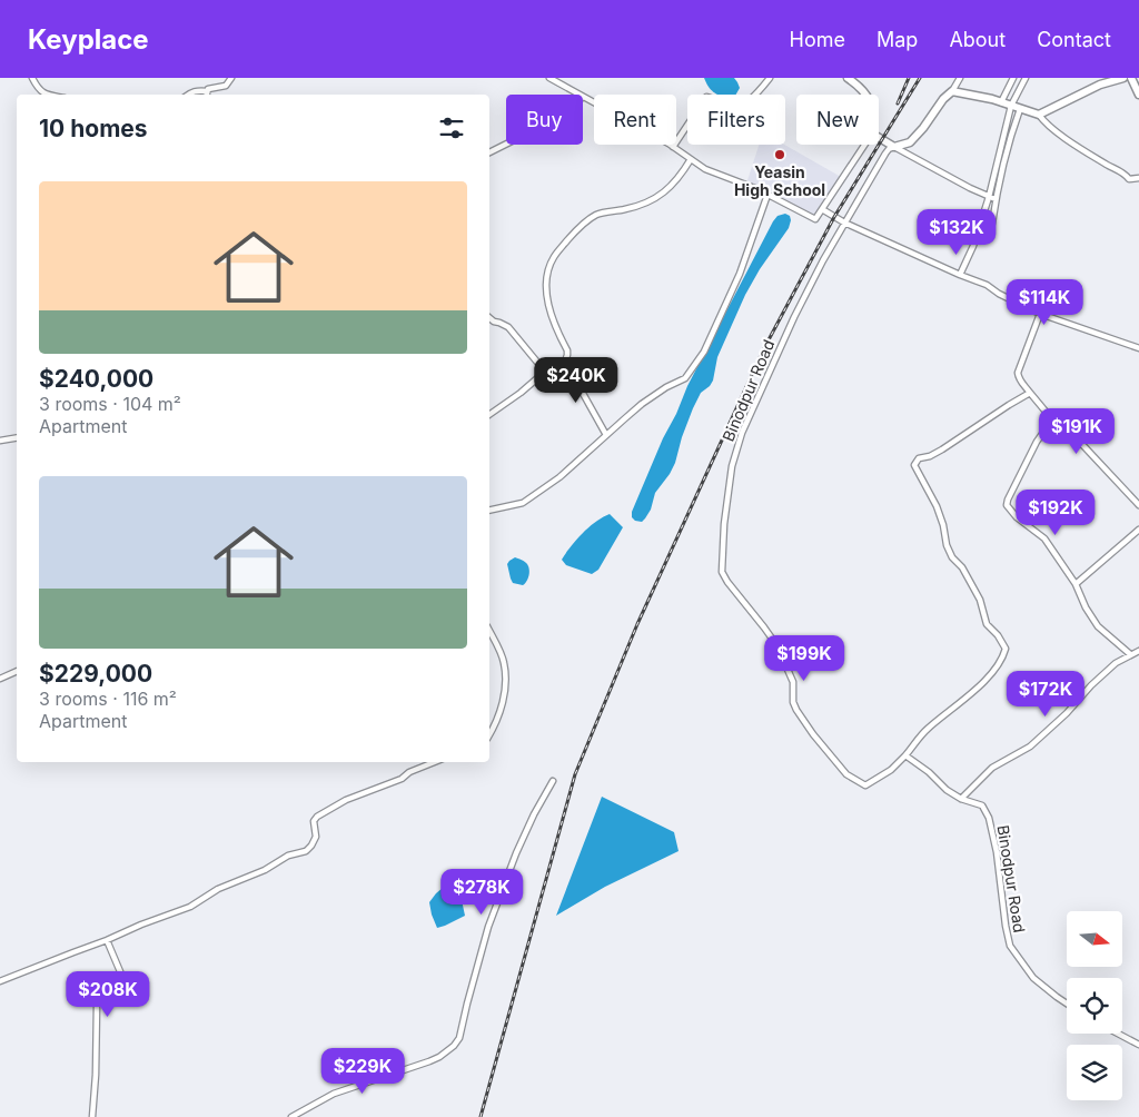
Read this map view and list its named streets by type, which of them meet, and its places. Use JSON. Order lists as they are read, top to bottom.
{
  "streets": {
    "street": ["Binodpur Road"]
  },
  "places": ["Yeasin High School"],
  "north": "right",
  "page": {
    "header": "Keyplace",
    "nav": [
      "Home",
      "Map",
      "About",
      "Contact"
    ],
    "chip": [
      "Buy",
      "Rent",
      "Filters",
      "New"
    ],
    "heading": "10 homes",
    "list": [
      {
        "name": "$240,000",
        "note": "3 rooms · 104 m² · Apartment"
      },
      {
        "name": "$229,000",
        "note": "3 rooms · 116 m² · Apartment"
      }
    ],
    "price": [
      "$132K",
      "$114K",
      "$240K",
      "$191K",
      "$192K",
      "$199K",
      "$172K",
      "$278K",
      "$208K",
      "$229K"
    ]
  }
}
